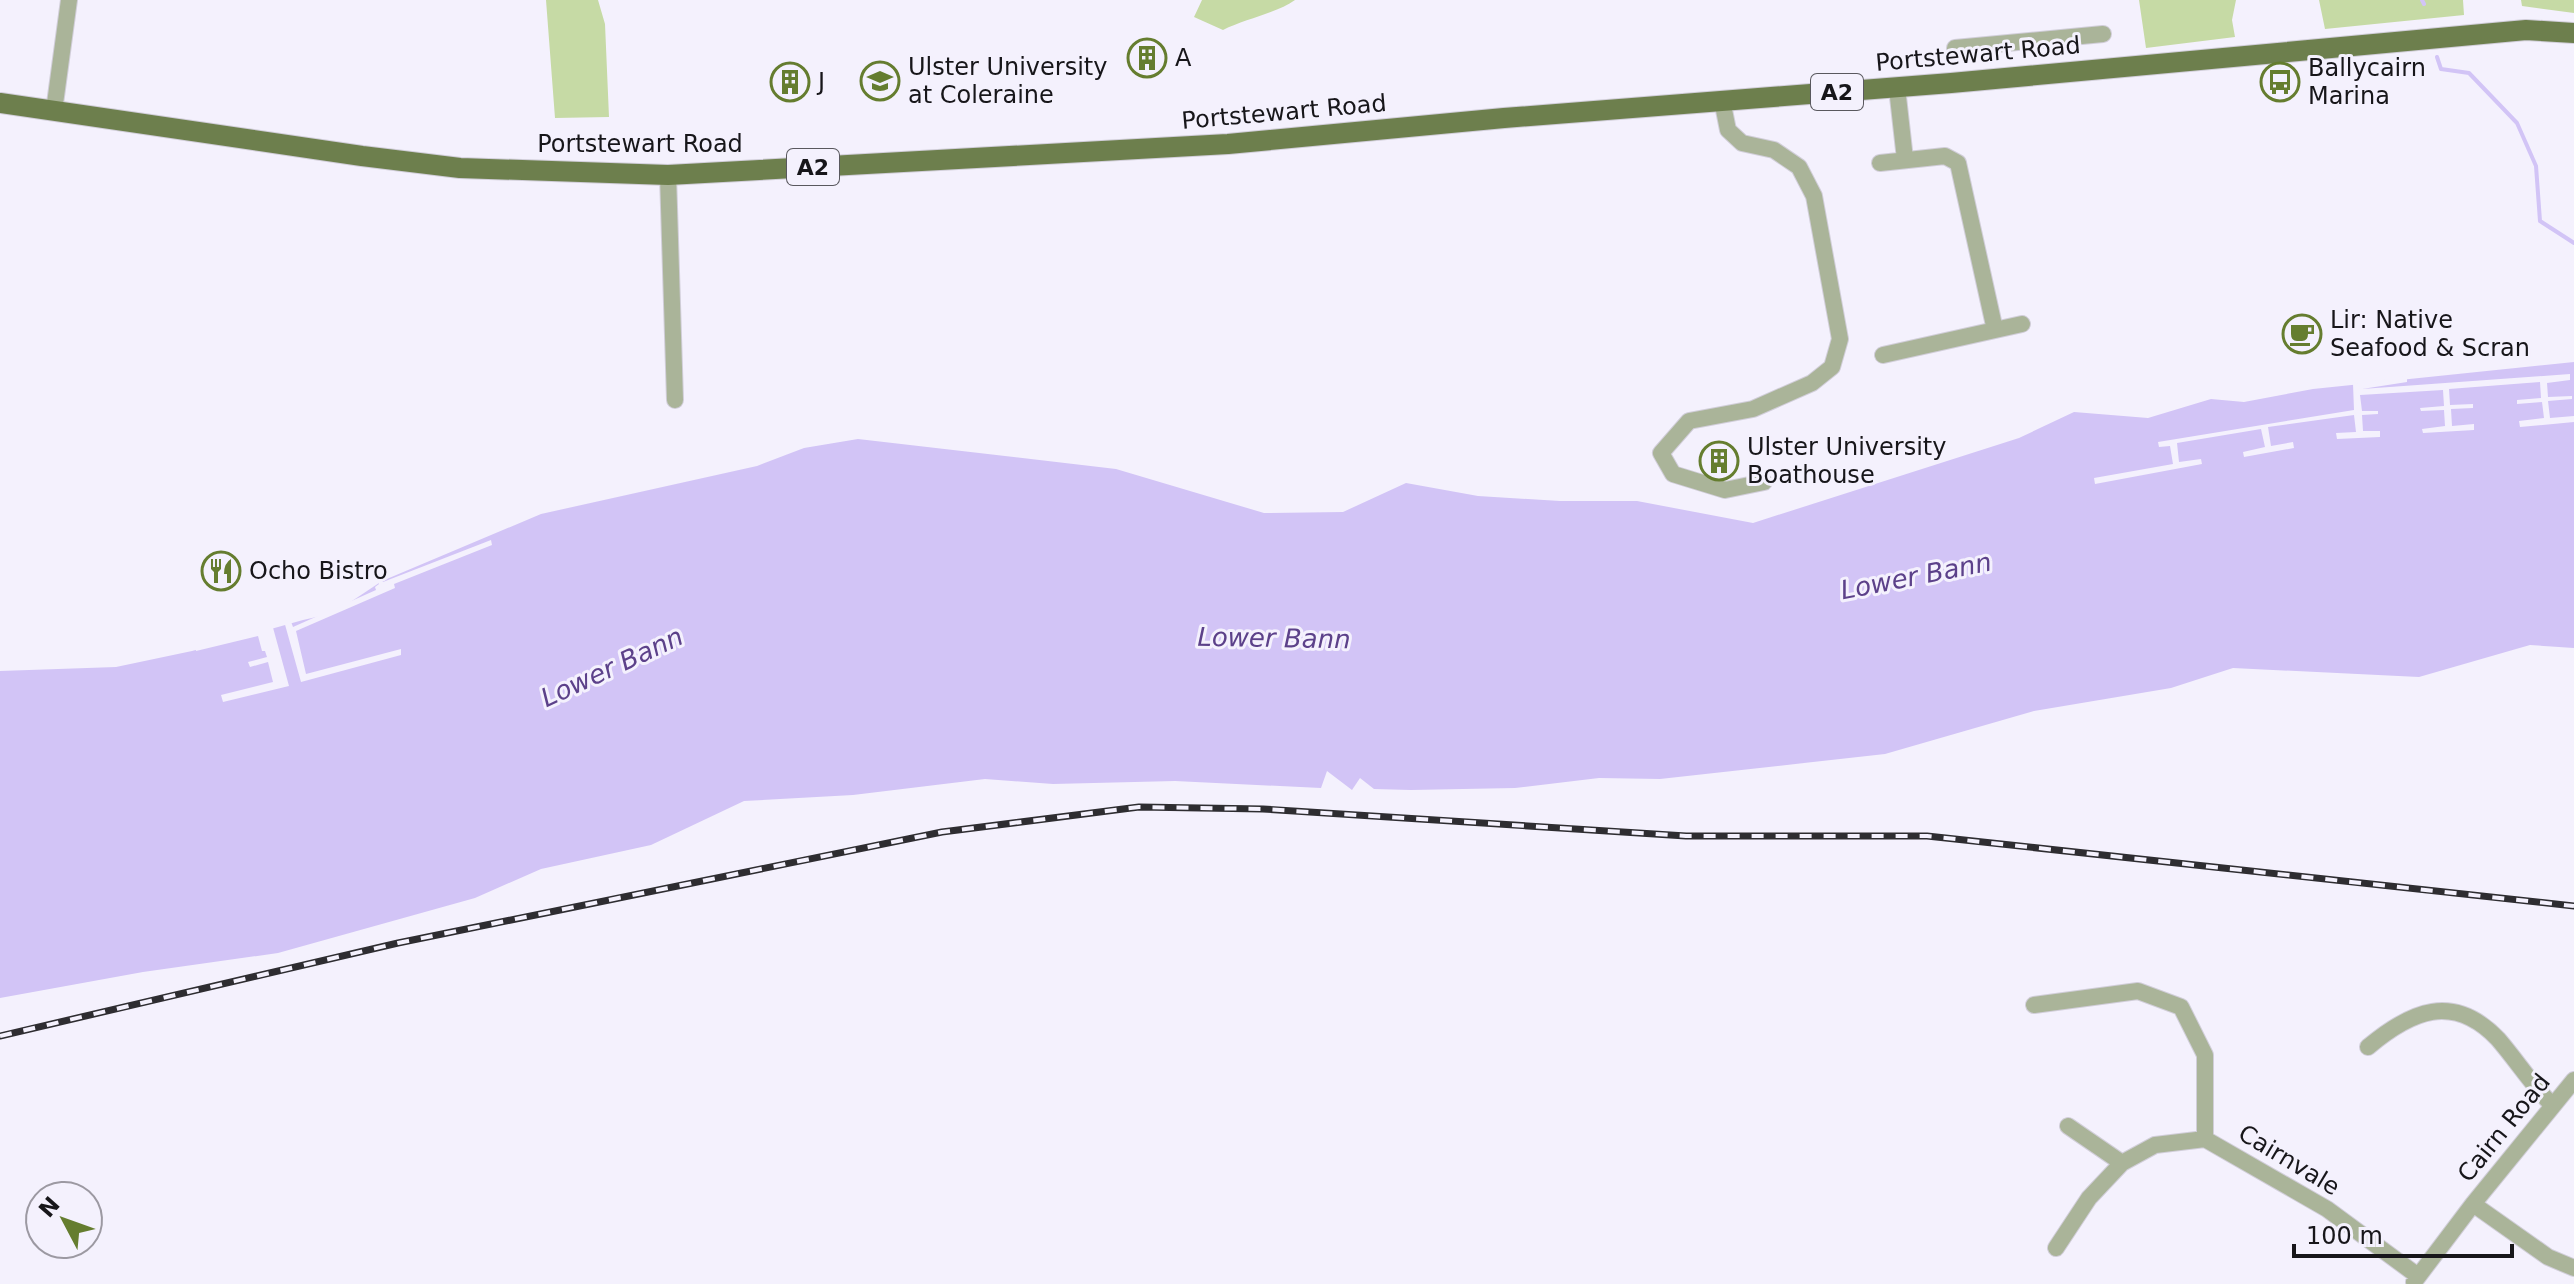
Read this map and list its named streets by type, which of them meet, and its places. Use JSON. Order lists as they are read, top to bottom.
{
  "streets": {
    "main road": ["Portstewart Road", "A2"],
    "street": ["Cairn Road", "Cairnvale"]
  },
  "crossings": [
    ["Cairn Road", "Cairnvale"]
  ],
  "water": ["Lower Bann"],
  "places": {
    "building": ["A", "J", "Ulster University Boathouse"],
    "school or university": ["Ulster University at Coleraine"],
    "bus stop": ["Ballycairn Marina"],
    "cafe": ["Lir: Native Seafood & Scran"],
    "restaurant": ["Ocho Bistro"]
  },
  "scale_bar": "100 m",
  "north": "top left"
}
